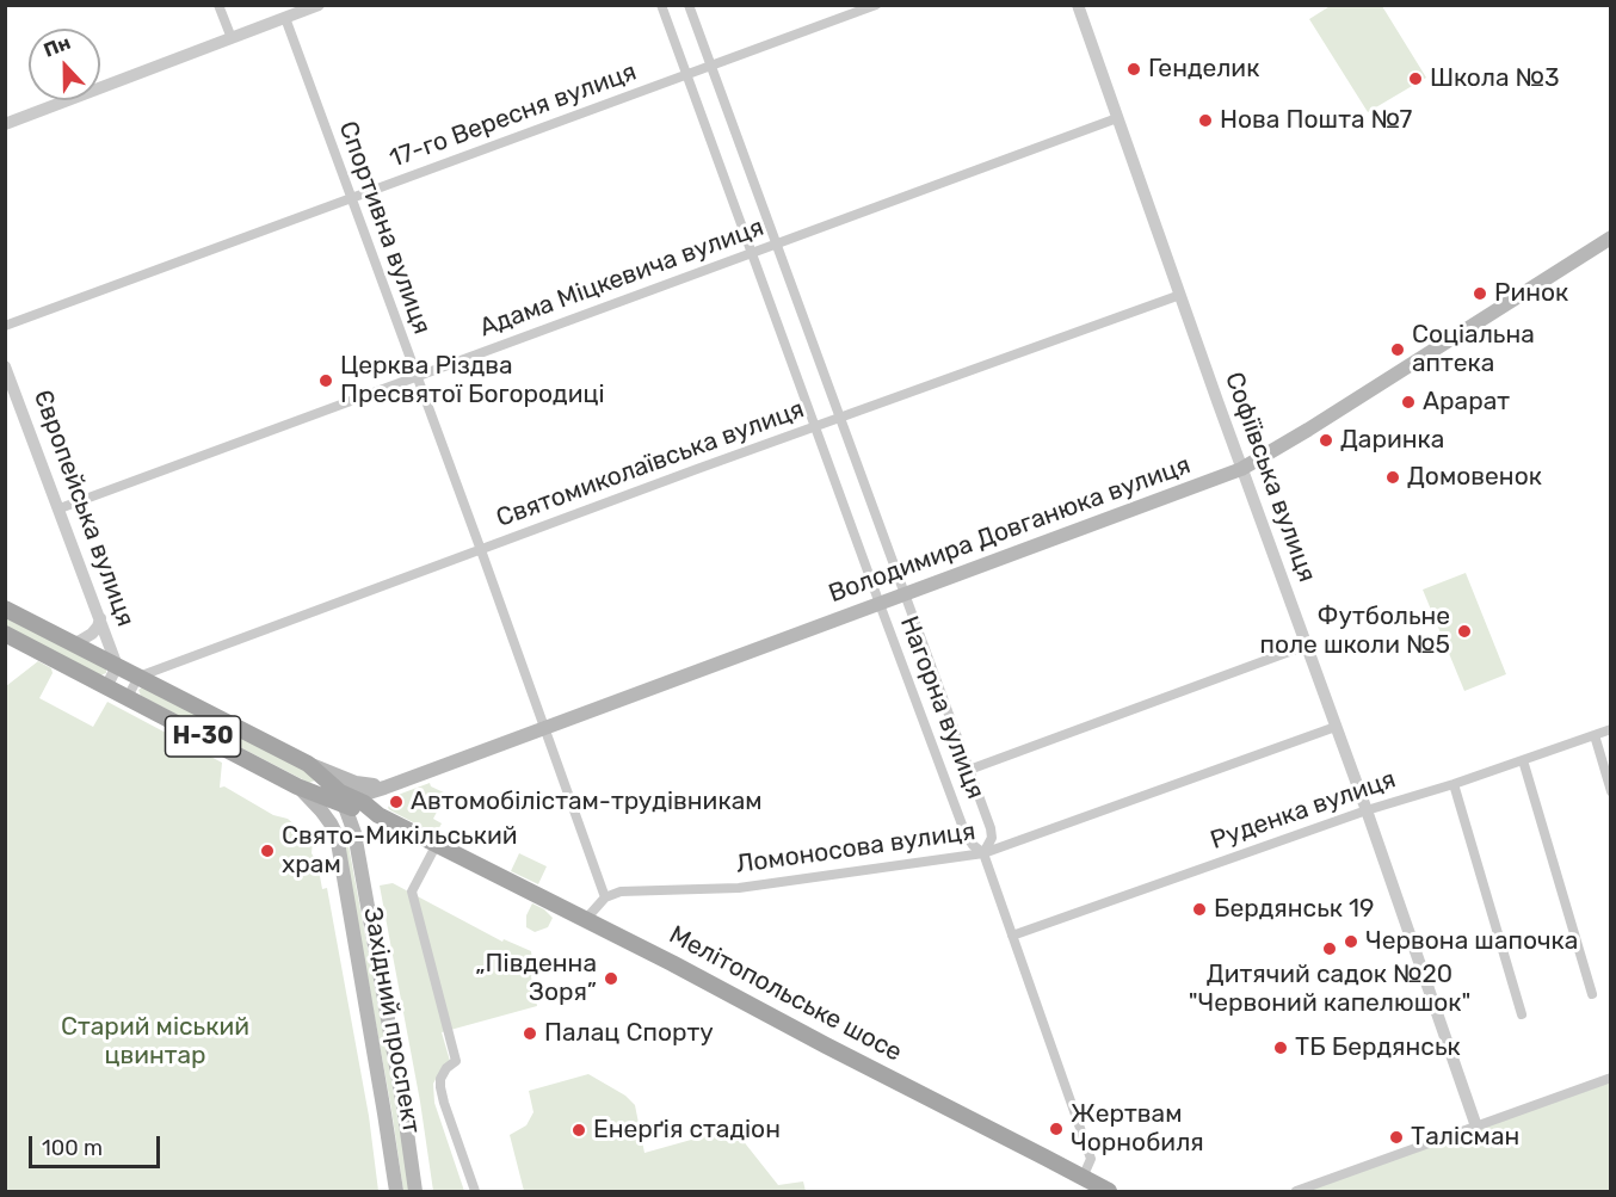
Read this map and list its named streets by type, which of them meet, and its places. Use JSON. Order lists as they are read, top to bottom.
{
  "streets": {
    "main road": [
      "Володимира Довганюка вулиця",
      "Н-30",
      "Мелітопольське шосе",
      "Західний проспект"
    ],
    "street": [
      "17-го Вересня вулиця",
      "Спортивна вулиця",
      "Адама Міцкевича вулиця",
      "Святомиколаївська вулиця",
      "Софіївська вулиця",
      "Європейська вулиця",
      "Нагорна вулиця",
      "Руденка вулиця",
      "Ломоносова вулиця"
    ]
  },
  "crossings": [
    ["17-го Вересня вулиця", "Спортивна вулиця"],
    ["17-го Вересня вулиця", "Нагорна вулиця"],
    ["Спортивна вулиця", "Адама Міцкевича вулиця"],
    ["Спортивна вулиця", "Святомиколаївська вулиця"],
    ["Спортивна вулиця", "Володимира Довганюка вулиця"],
    ["Спортивна вулиця", "Ломоносова вулиця"],
    ["Адама Міцкевича вулиця", "Софіївська вулиця"],
    ["Адама Міцкевича вулиця", "Європейська вулиця"],
    ["Адама Міцкевича вулиця", "Нагорна вулиця"],
    ["Святомиколаївська вулиця", "Софіївська вулиця"],
    ["Святомиколаївська вулиця", "Нагорна вулиця"],
    ["Святомиколаївська вулиця", "Мелітопольське шосе"],
    ["Софіївська вулиця", "Володимира Довганюка вулиця"],
    ["Софіївська вулиця", "Руденка вулиця"],
    ["Софіївська вулиця", "Ломоносова вулиця"],
    ["Європейська вулиця", "Мелітопольське шосе"],
    ["Володимира Довганюка вулиця", "Нагорна вулиця"],
    ["Нагорна вулиця", "Руденка вулиця"],
    ["Нагорна вулиця", "Ломоносова вулиця"],
    ["Нагорна вулиця", "Мелітопольське шосе"],
    ["Н-30", "Західний проспект"],
    ["Мелітопольське шосе", "Західний проспект"]
  ],
  "parks": ["Старий міський цвинтар"],
  "places": [
    "Генделик",
    "Школа №3",
    "Нова Пошта №7",
    "Ринок",
    "Соціальна аптека",
    "Церква Різдва Пресвятої Богородиці",
    "Арарат",
    "Даринка",
    "Домовенок",
    "Футбольне поле школи №5",
    "Автомобілістам-трудівникам",
    "Свято-Микільський храм",
    "Бердянськ 19",
    "Червона шапочка",
    "Дитячий садок №20 \"Червоний капелюшок\"",
    "„Південна Зоря”",
    "Палац Спорту",
    "ТБ Бердянськ",
    "Жертвам Чорнобиля",
    "Енерґія стадіон",
    "Талісман"
  ],
  "scale_bar": "100 m",
  "north": "top"
}
